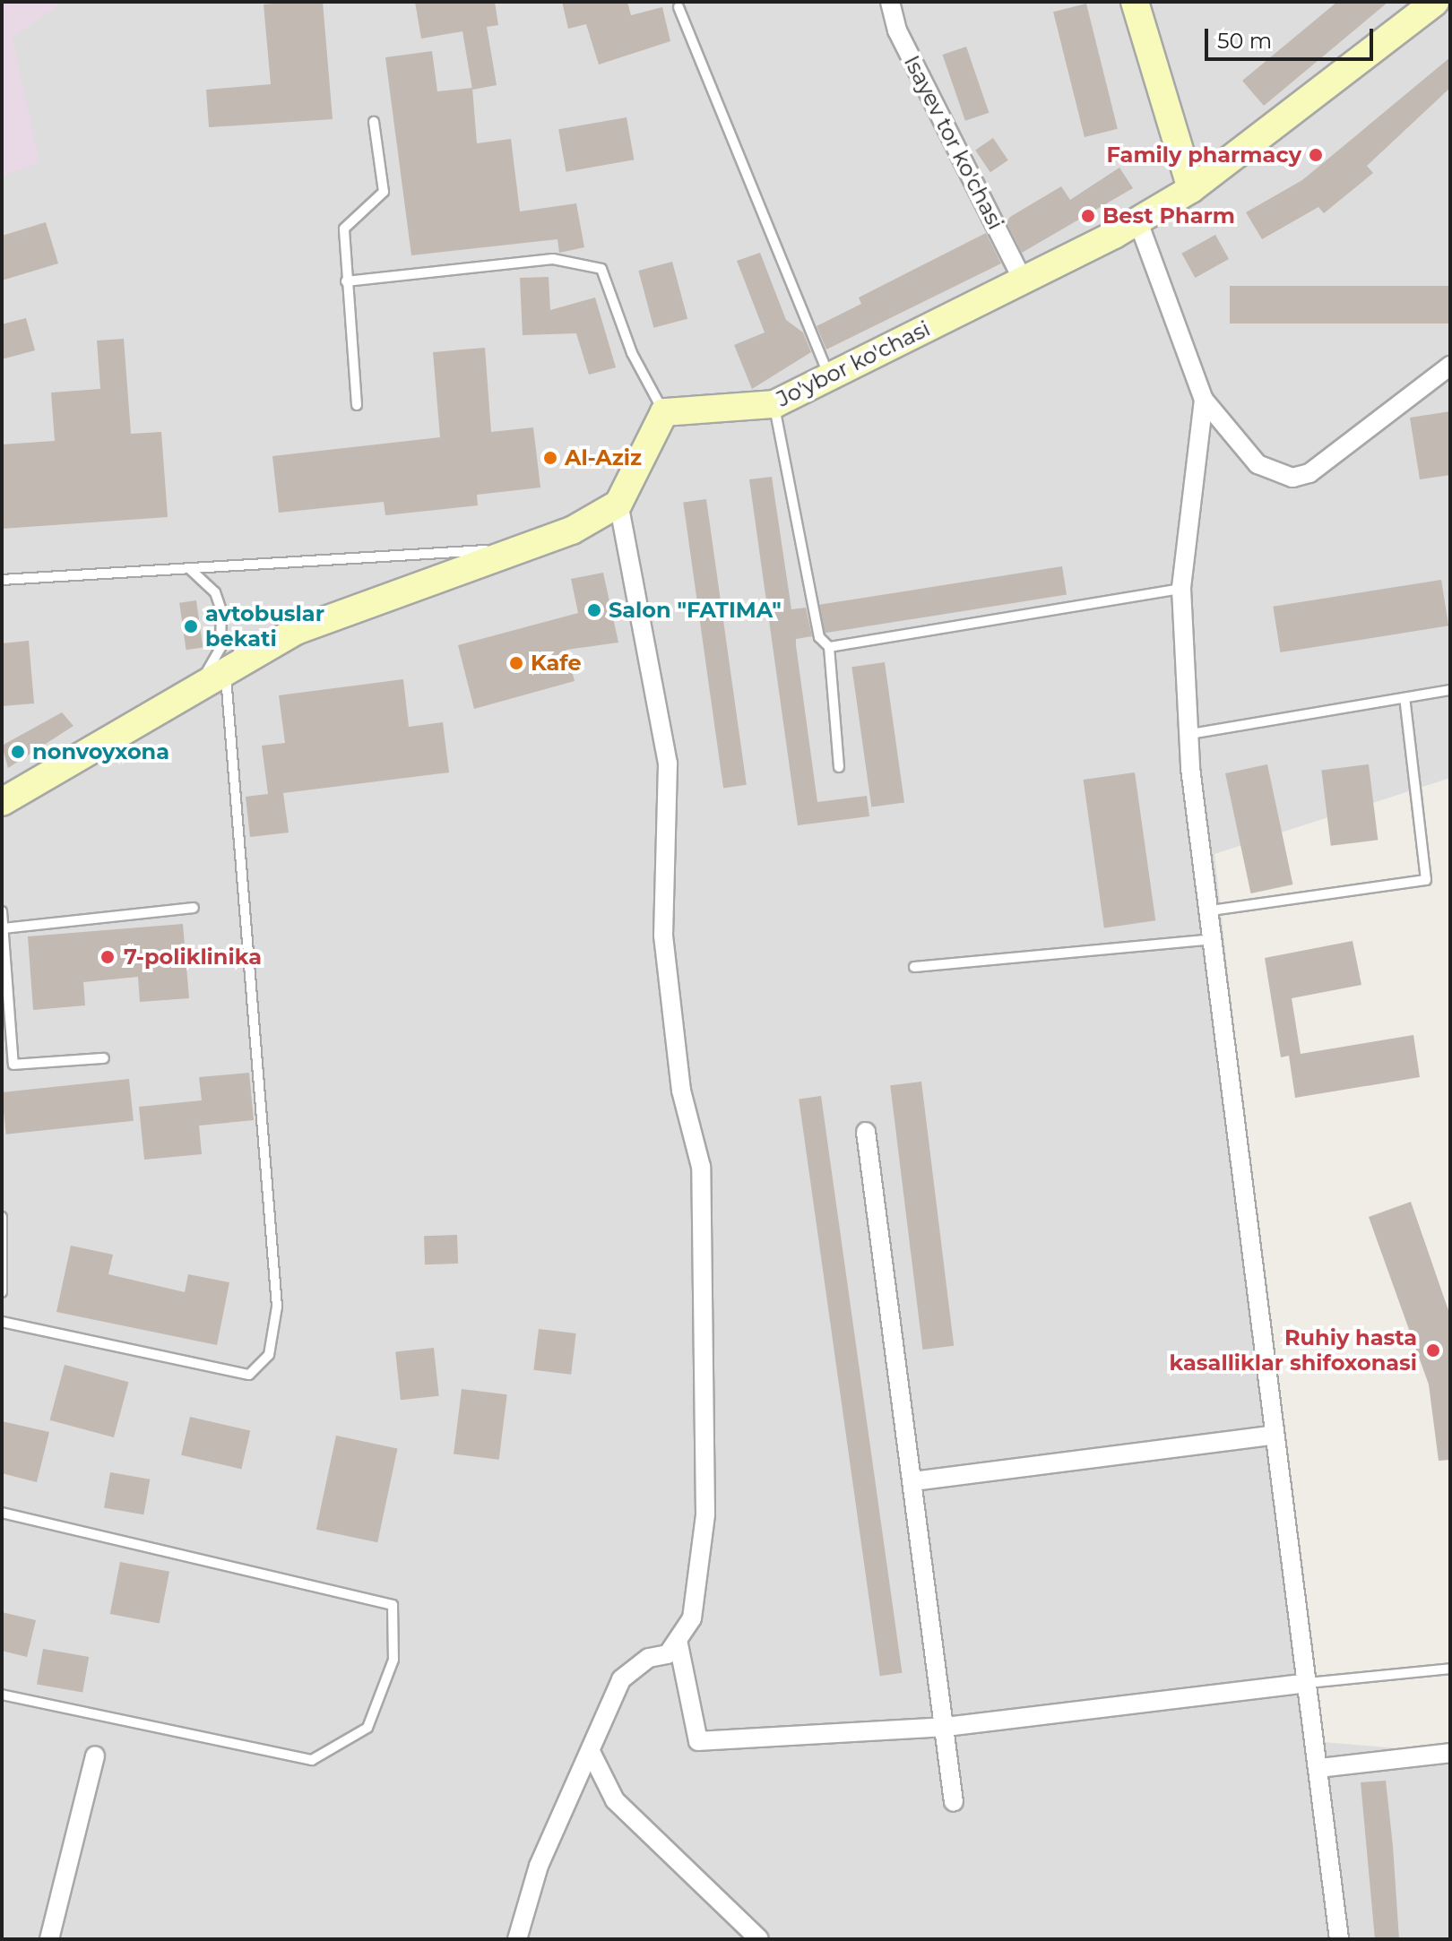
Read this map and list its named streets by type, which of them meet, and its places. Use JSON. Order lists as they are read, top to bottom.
{
  "streets": {
    "street": ["Isayev tor ko'chasi", "Jo'ybor ko'chasi"]
  },
  "crossings": [
    ["Isayev tor ko'chasi", "Jo'ybor ko'chasi"]
  ],
  "places": [
    "Family pharmacy",
    "Best Pharm",
    "Al-Aziz",
    "Salon \"FATIMA\"",
    "avtobuslar bekati",
    "Kafe",
    "nonvoyxona",
    "7-poliklinika",
    "Ruhiy hasta kasalliklar shifoxonasi"
  ],
  "scale_bar": "50 m"
}
